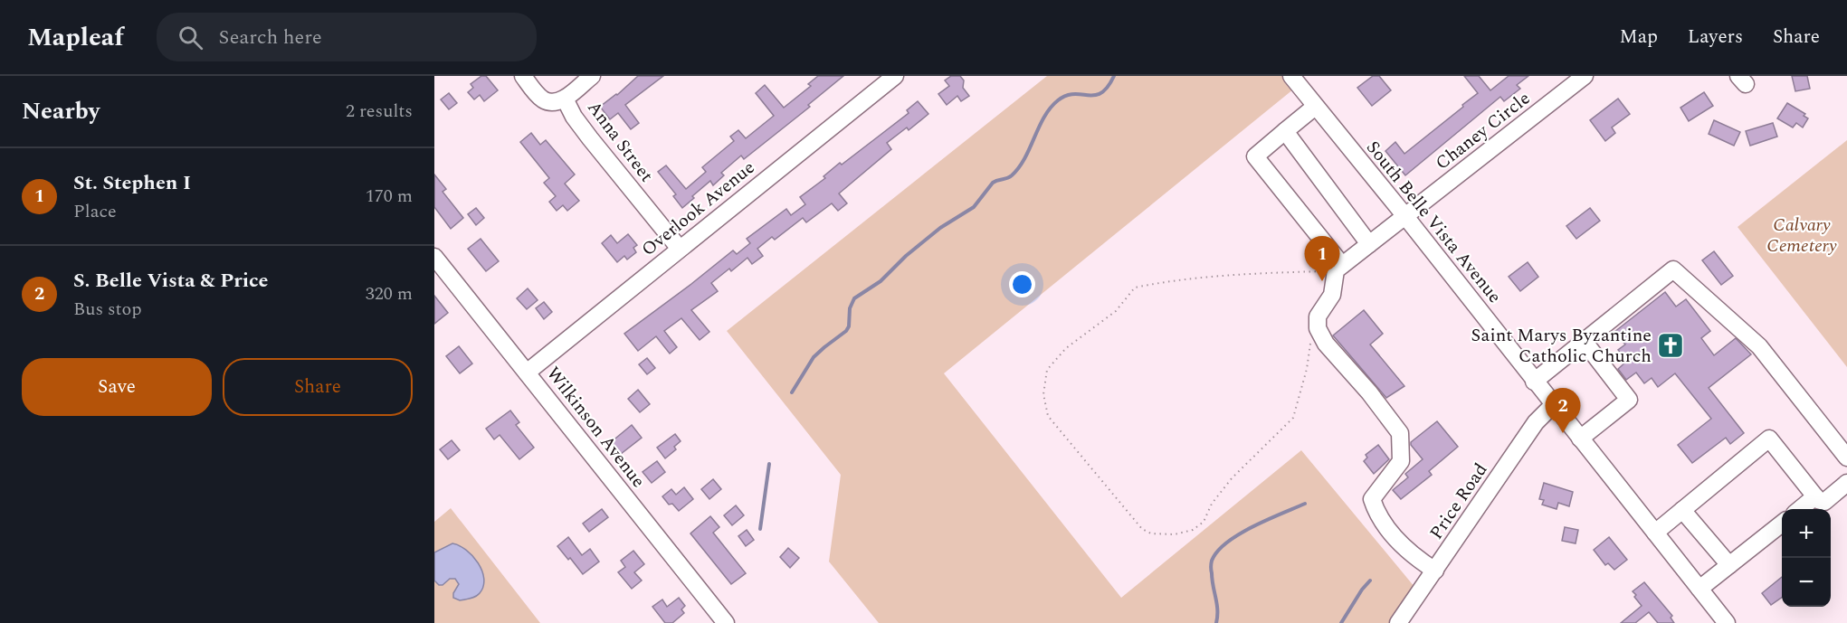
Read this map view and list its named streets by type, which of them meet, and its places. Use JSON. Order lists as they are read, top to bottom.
{
  "streets": {
    "street": [
      "Chaney Circle",
      "Anna Street",
      "Overlook Avenue",
      "South Belle Vista Avenue",
      "Wilkinson Avenue",
      "Price Road"
    ]
  },
  "crossings": [
    ["Chaney Circle", "South Belle Vista Avenue"],
    ["Anna Street", "Overlook Avenue"],
    ["Overlook Avenue", "Wilkinson Avenue"],
    ["South Belle Vista Avenue", "Price Road"]
  ],
  "parks": ["Calvary Cemetery"],
  "places": {
    "church": ["Saint Marys Byzantine Catholic Church"]
  },
  "page": {
    "header": "Mapleaf",
    "search": "Search here",
    "nav": ["Map", "Layers", "Share"],
    "heading": ["Nearby", "2 results"],
    "list": [
      {
        "mark": "1",
        "name": "St. Stephen I",
        "note": "Place",
        "value": "170 m"
      },
      {
        "mark": "2",
        "name": "S. Belle Vista & Price",
        "note": "Bus stop",
        "value": "320 m"
      }
    ],
    "pins": ["1", "2"],
    "buttons": ["Save", "Share"],
    "map_buttons": ["+", "−"]
  }
}
